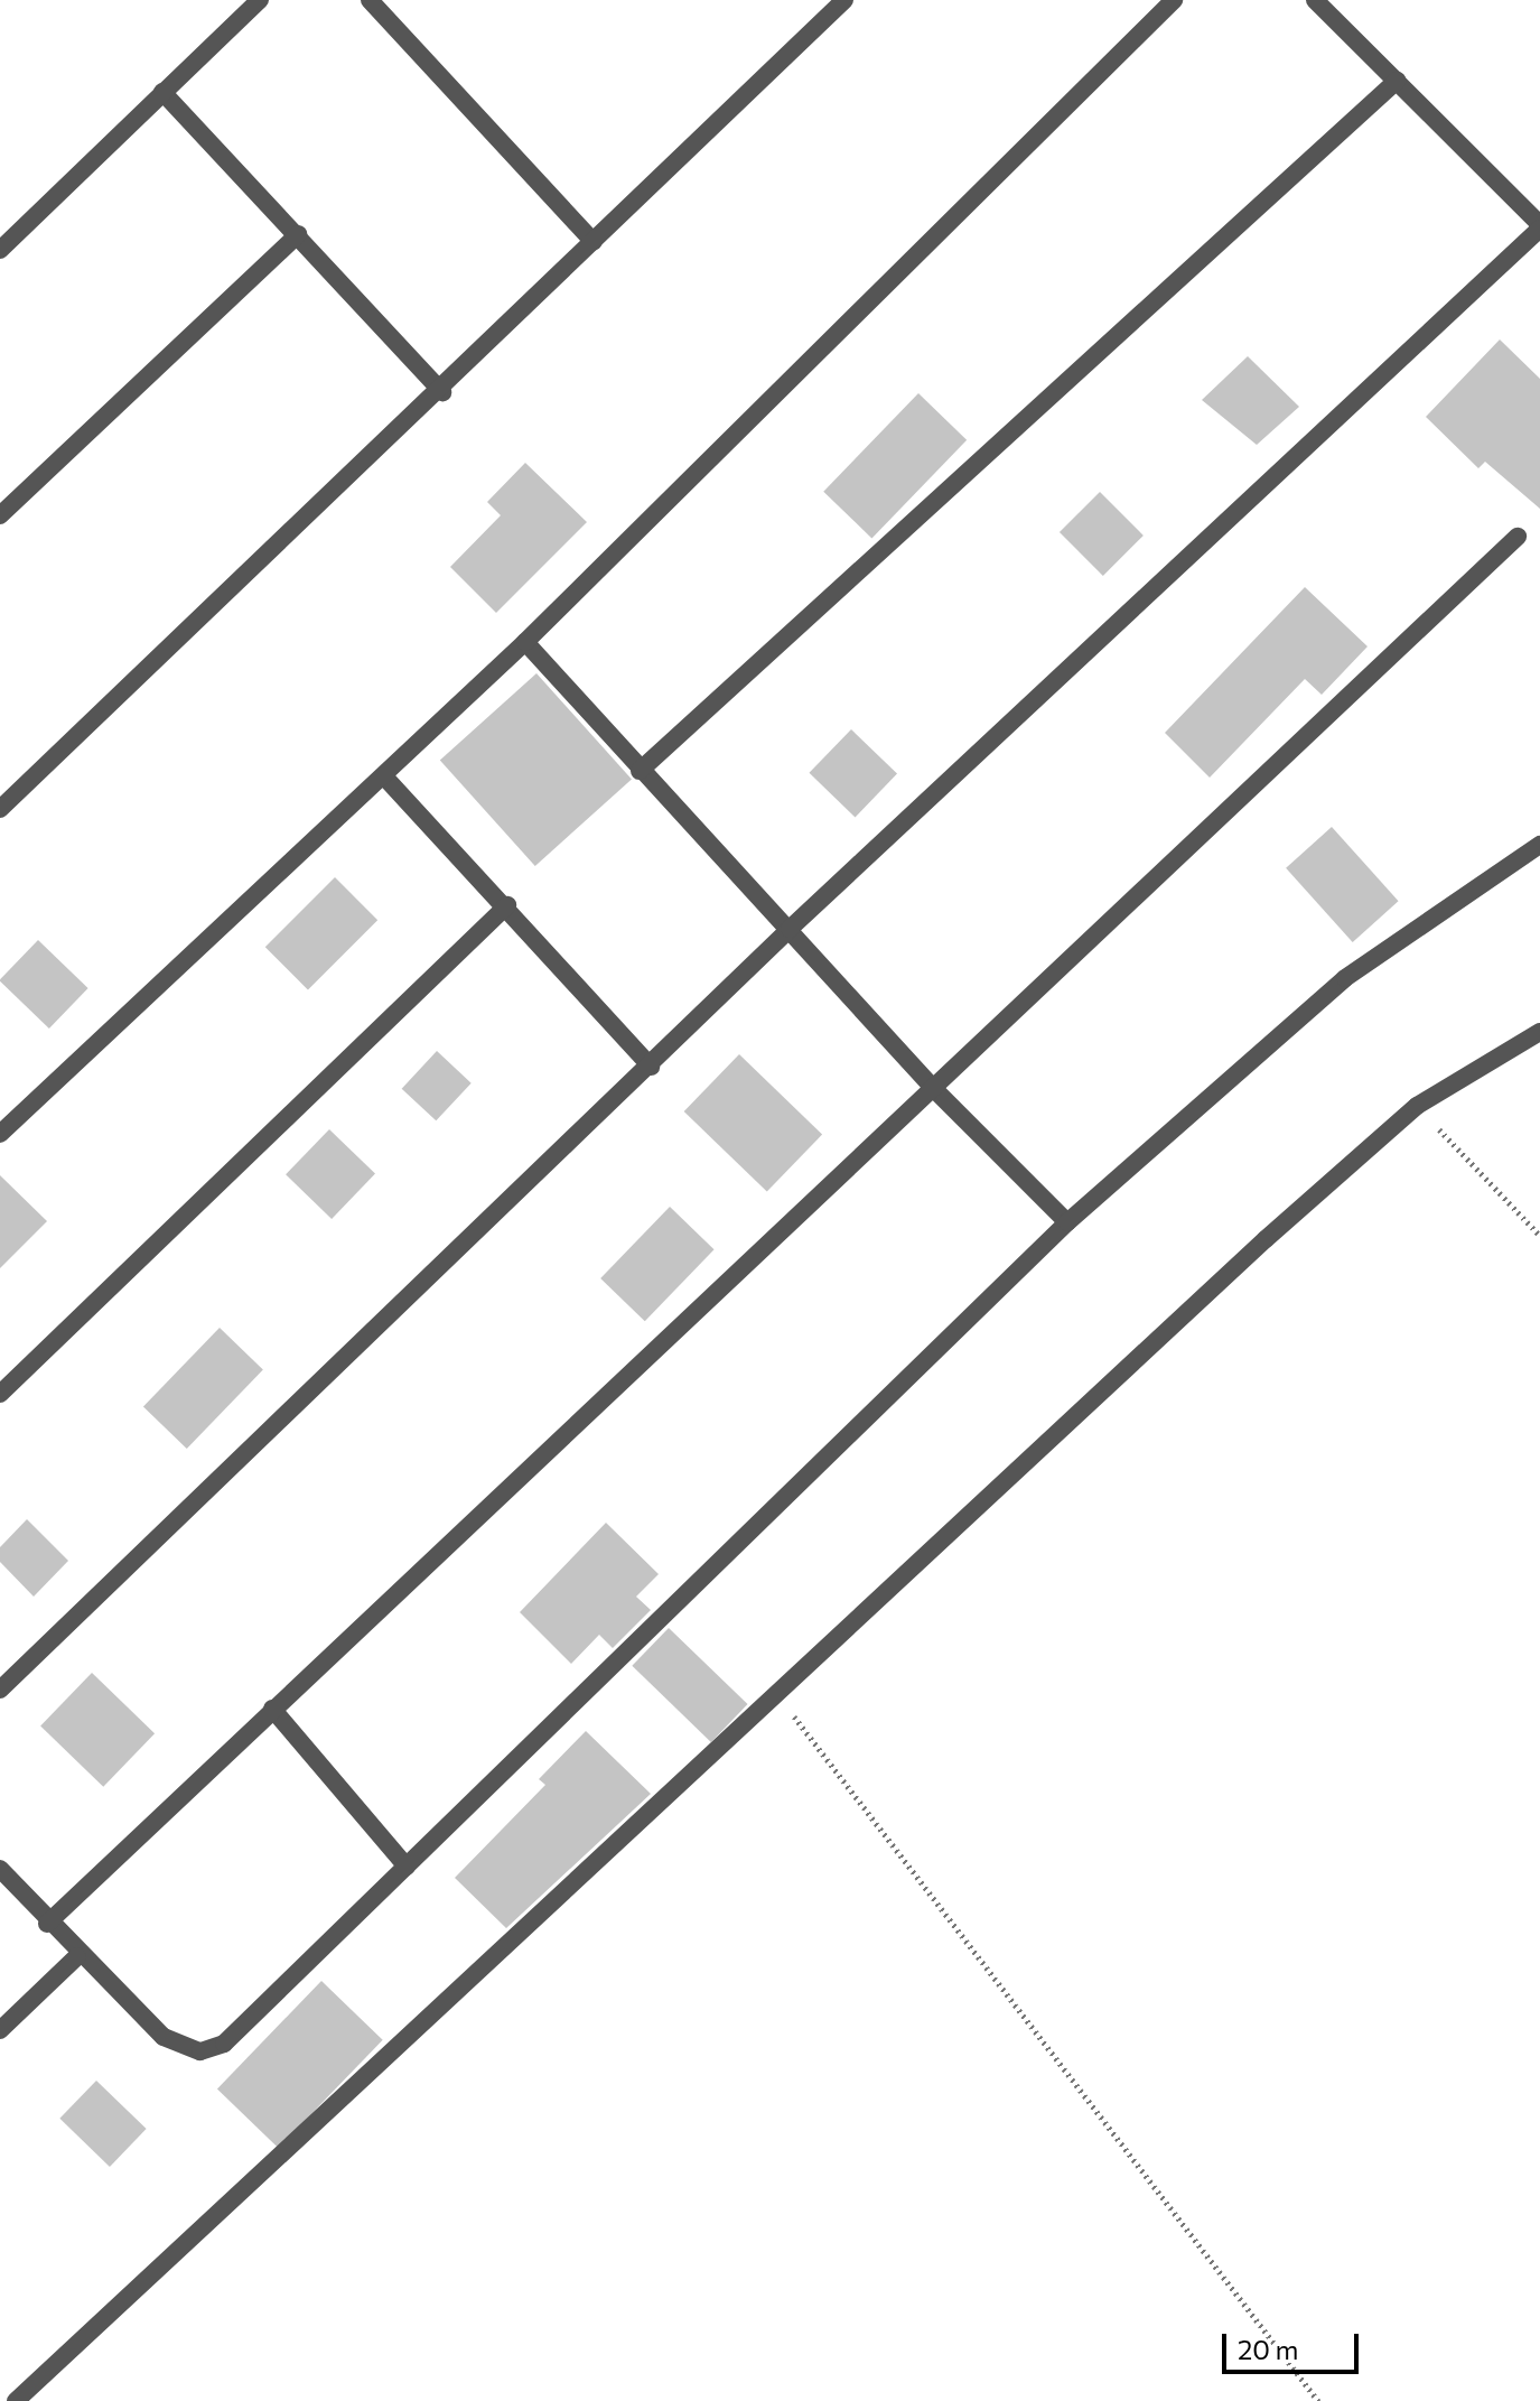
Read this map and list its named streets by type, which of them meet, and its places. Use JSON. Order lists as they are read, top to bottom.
{
  "scale_bar": "20 m"
}
